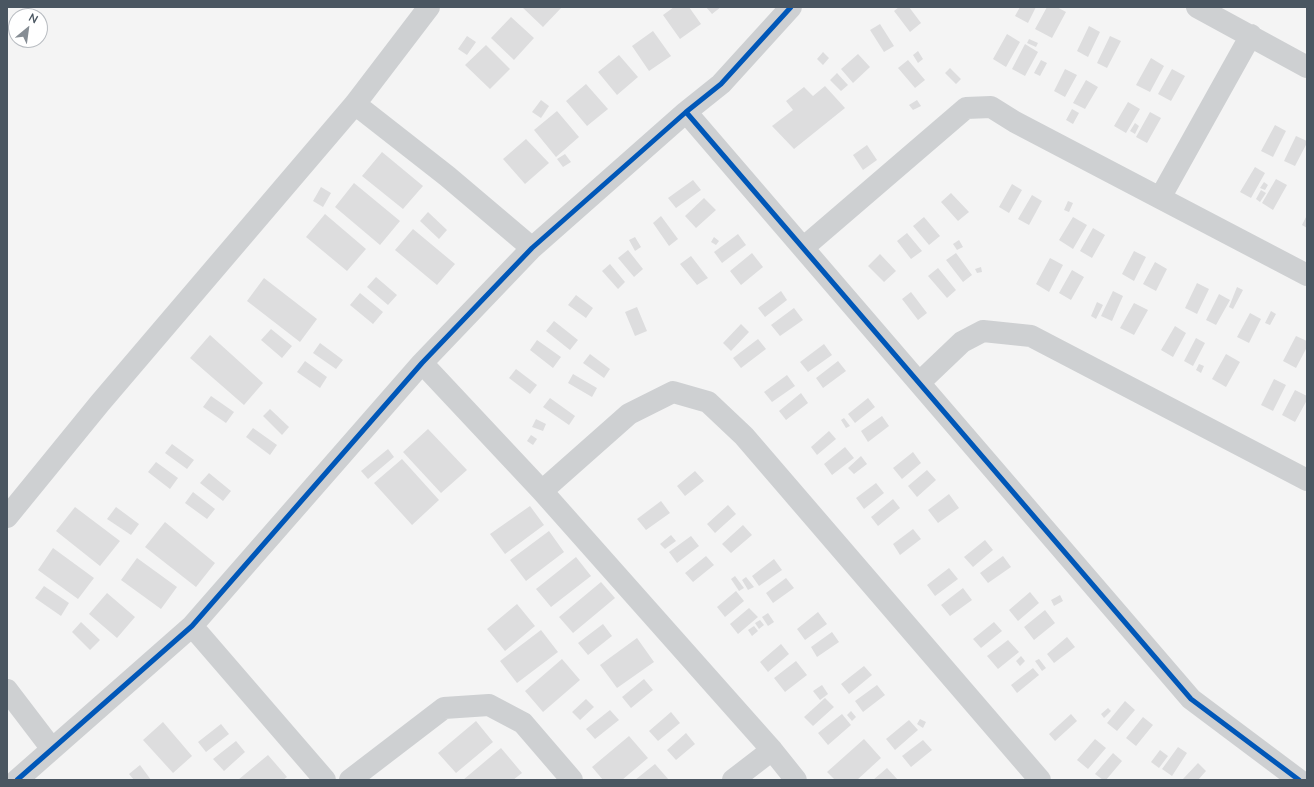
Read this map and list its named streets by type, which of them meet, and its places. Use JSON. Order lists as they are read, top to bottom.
{
  "north": "top right"
}
